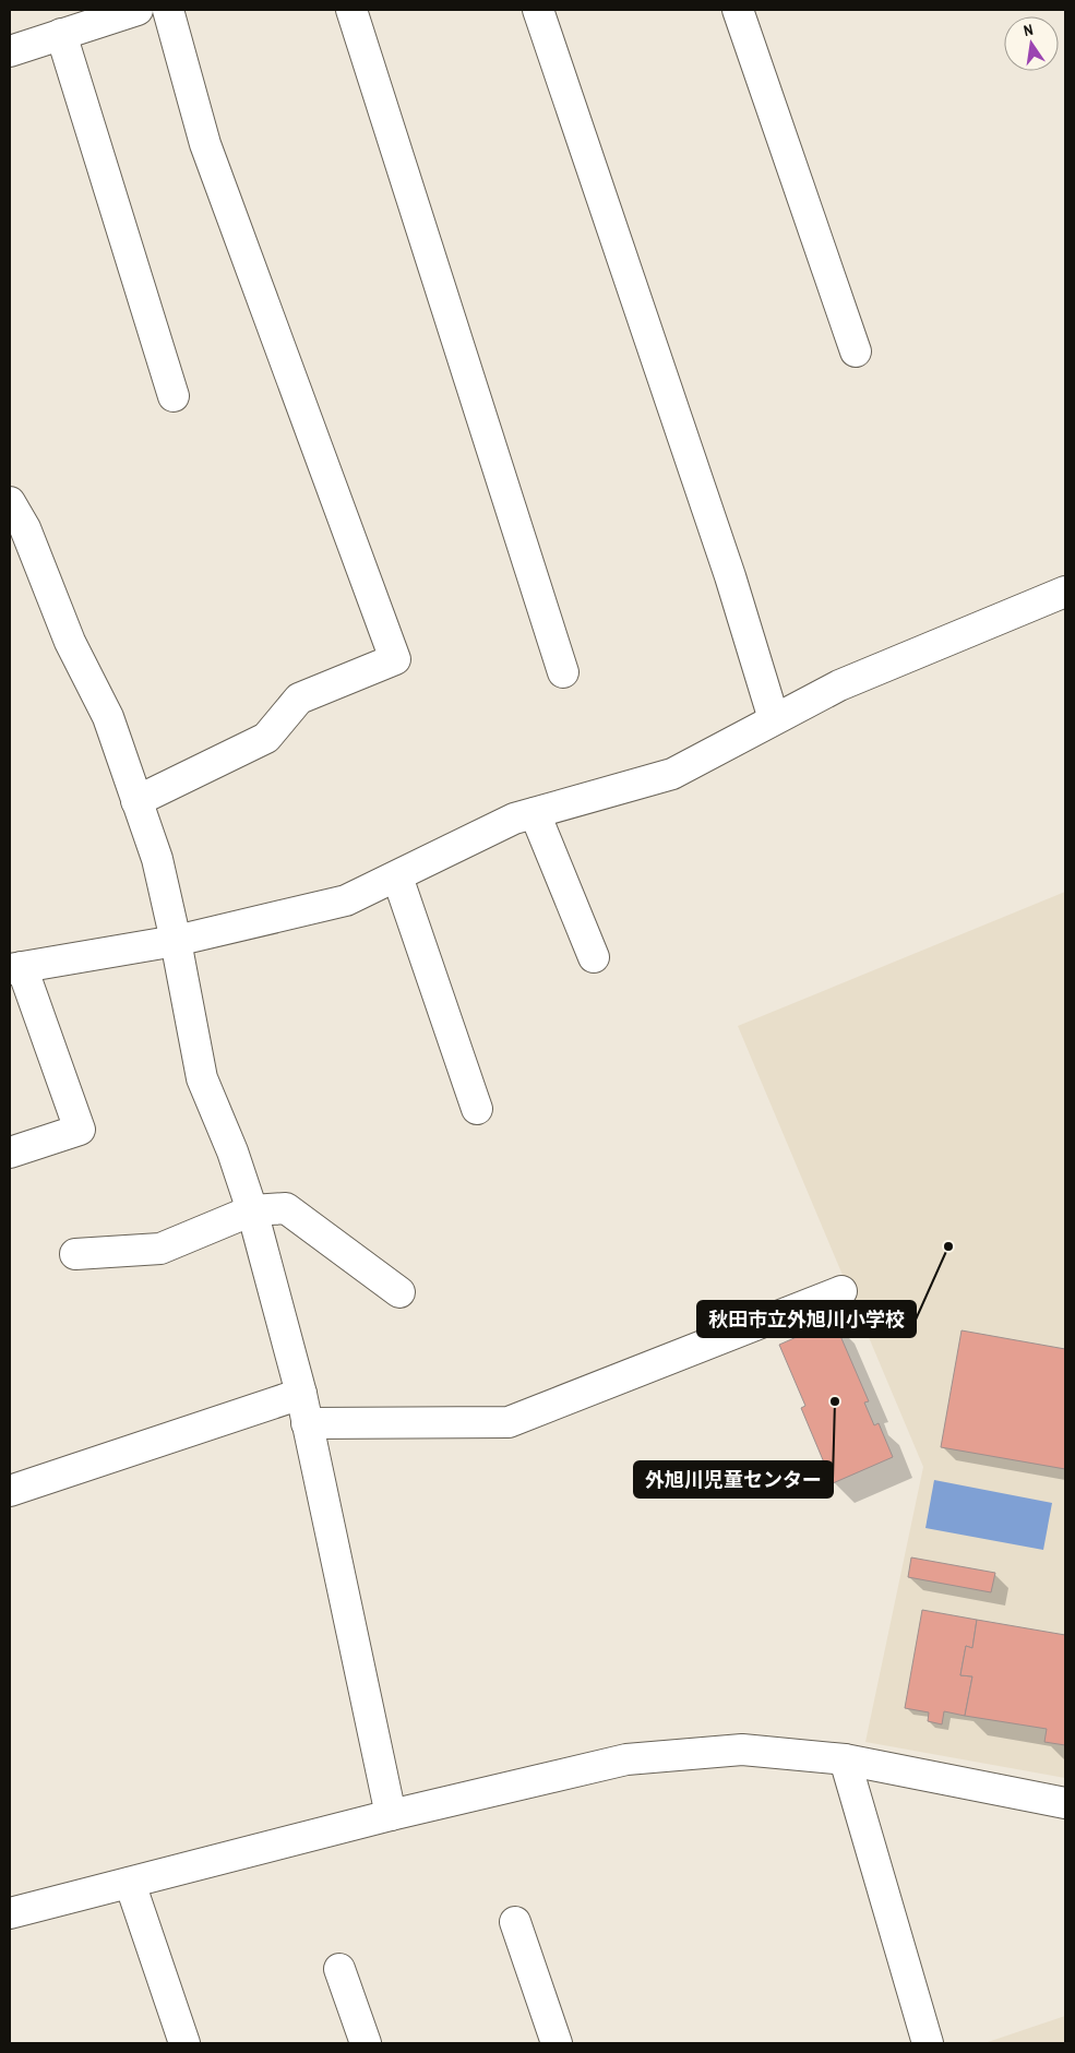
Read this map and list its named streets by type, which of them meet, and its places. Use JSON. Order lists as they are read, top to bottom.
{
  "places": ["秋田市立外旭川小学校", "外旭川児童センター"],
  "north": "top"
}
